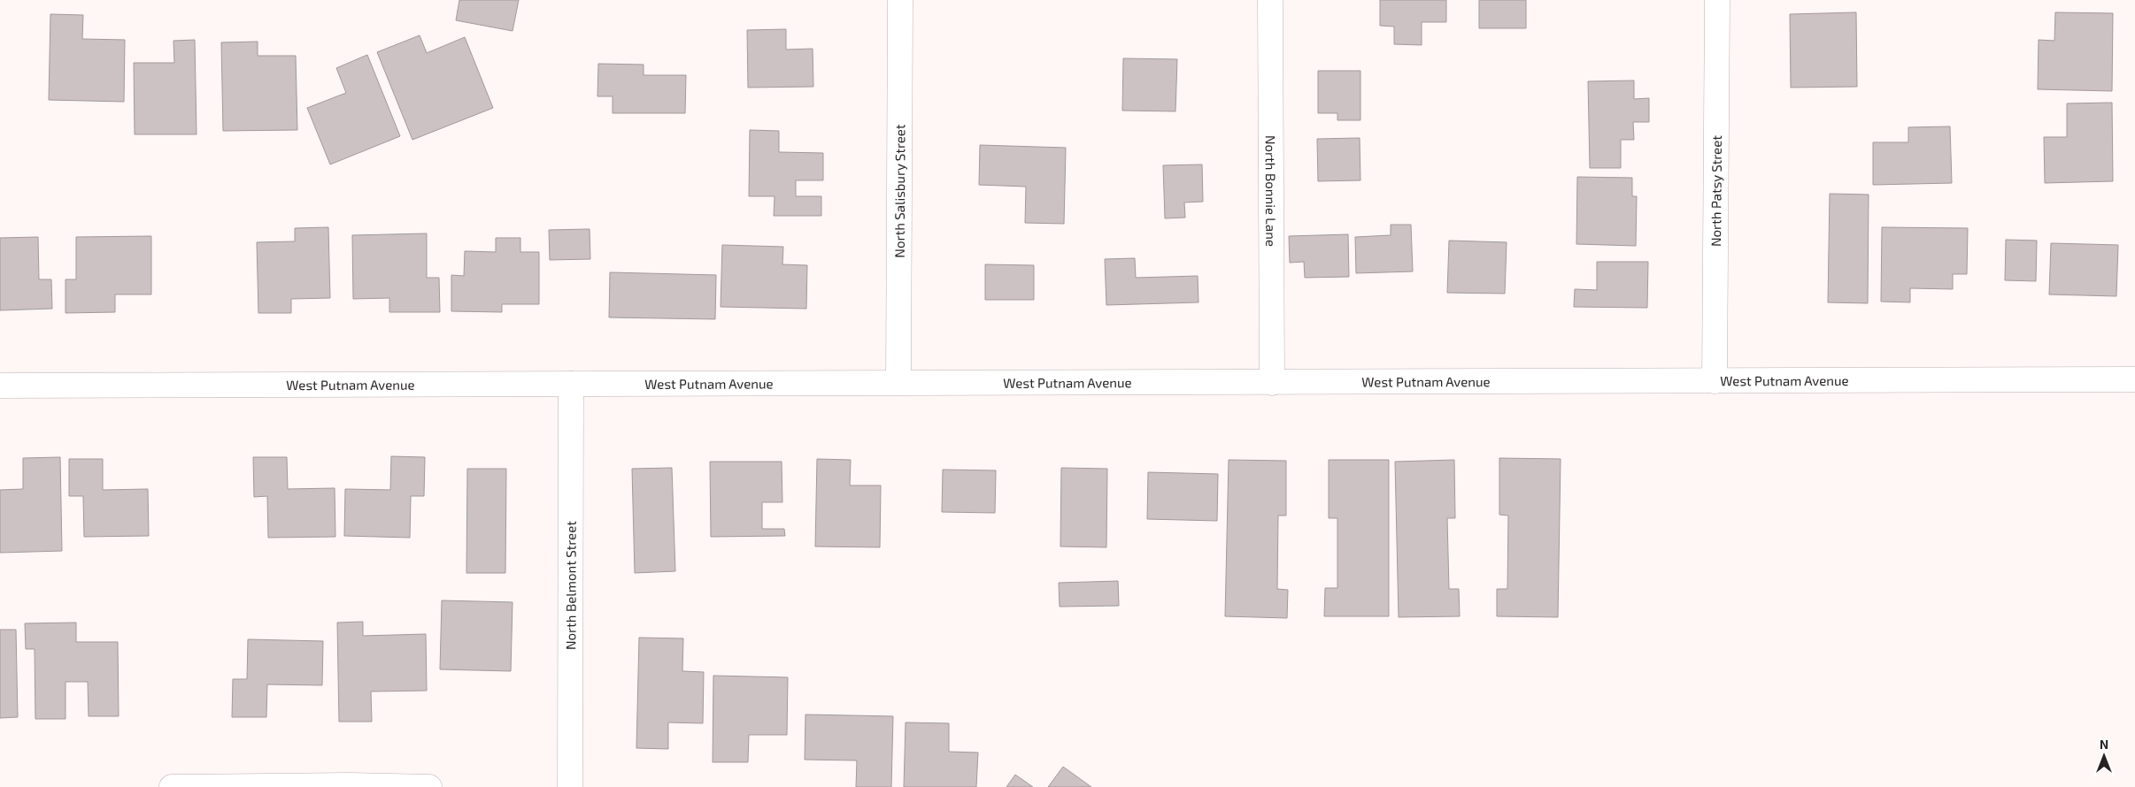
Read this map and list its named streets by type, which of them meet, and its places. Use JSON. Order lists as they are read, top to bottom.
{
  "streets": {
    "street": [
      "North Salisbury Street",
      "North Patsy Street",
      "North Bonnie Lane",
      "West Putnam Avenue",
      "North Belmont Street"
    ]
  },
  "crossings": [
    ["North Salisbury Street", "West Putnam Avenue"],
    ["North Patsy Street", "West Putnam Avenue"],
    ["North Bonnie Lane", "West Putnam Avenue"],
    ["West Putnam Avenue", "North Belmont Street"]
  ],
  "north": "top"
}
